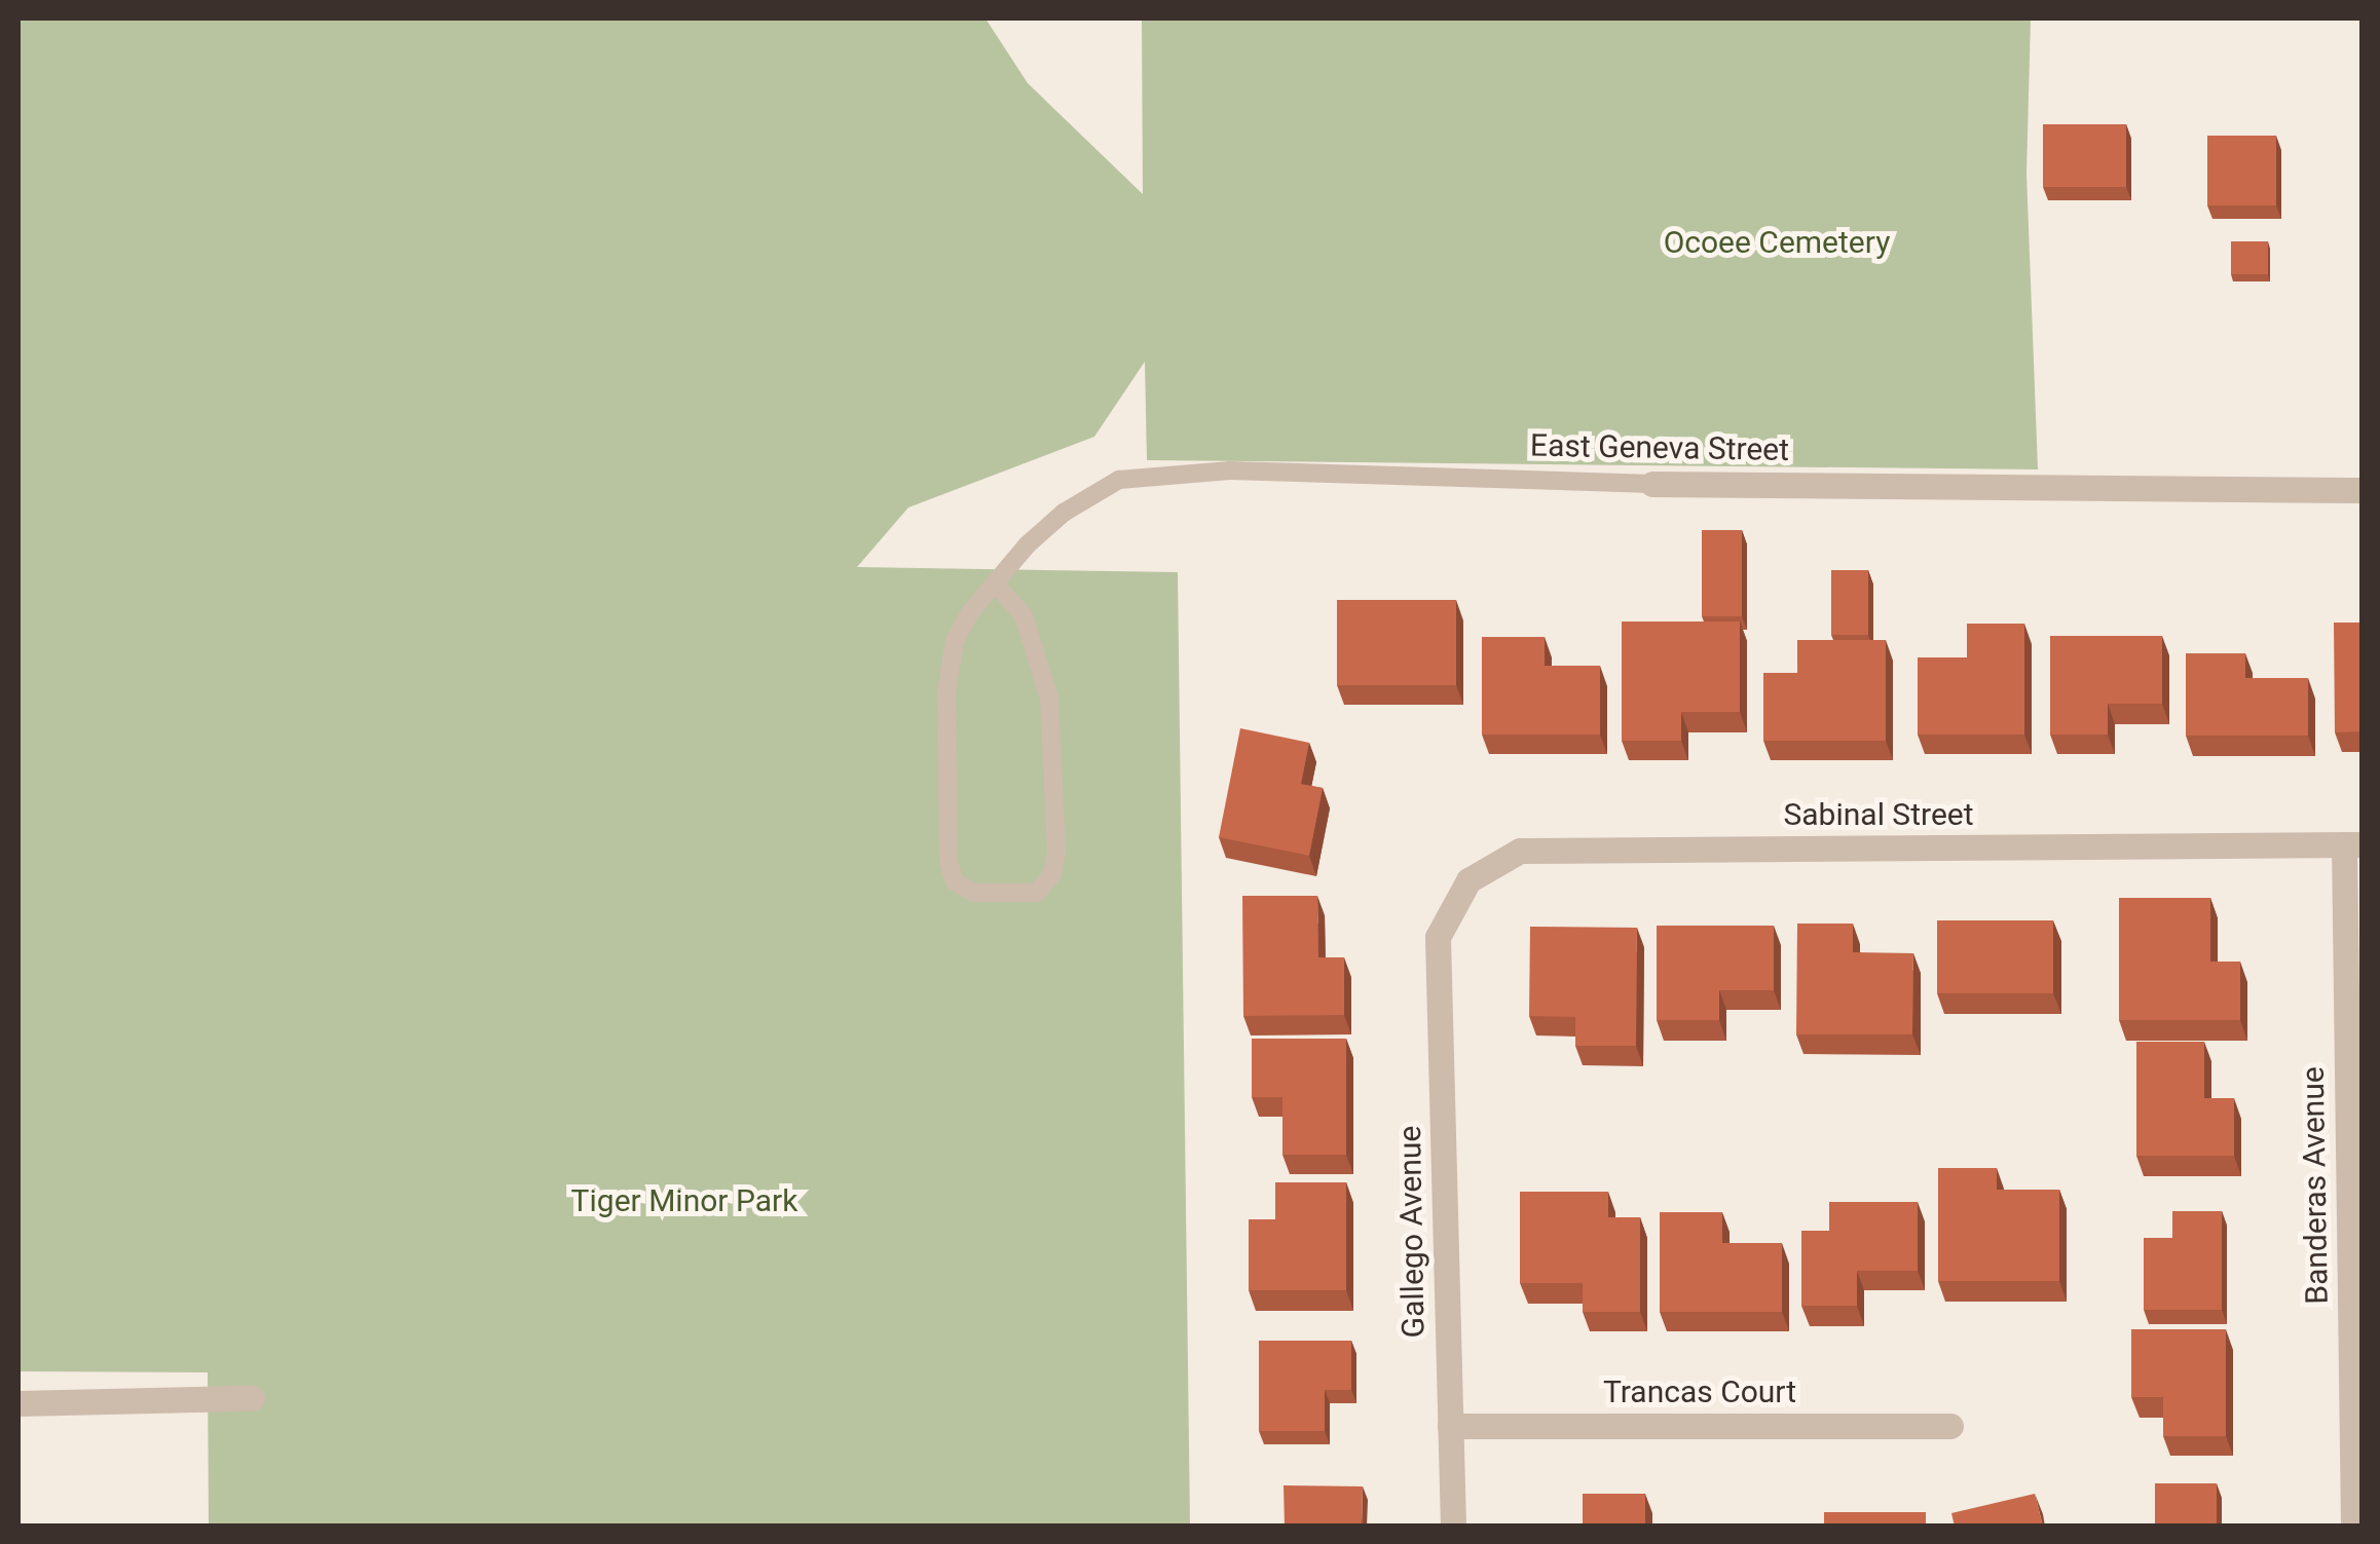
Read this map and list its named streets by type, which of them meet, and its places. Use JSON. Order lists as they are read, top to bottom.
{
  "streets": {
    "street": [
      "East Geneva Street",
      "Sabinal Street",
      "Banderas Avenue",
      "Gallego Avenue",
      "Trancas Court"
    ]
  },
  "crossings": [
    ["Sabinal Street", "Banderas Avenue"],
    ["Sabinal Street", "Gallego Avenue"],
    ["Gallego Avenue", "Trancas Court"]
  ],
  "parks": ["Ocoee Cemetery", "Tiger Minor Park"]
}
